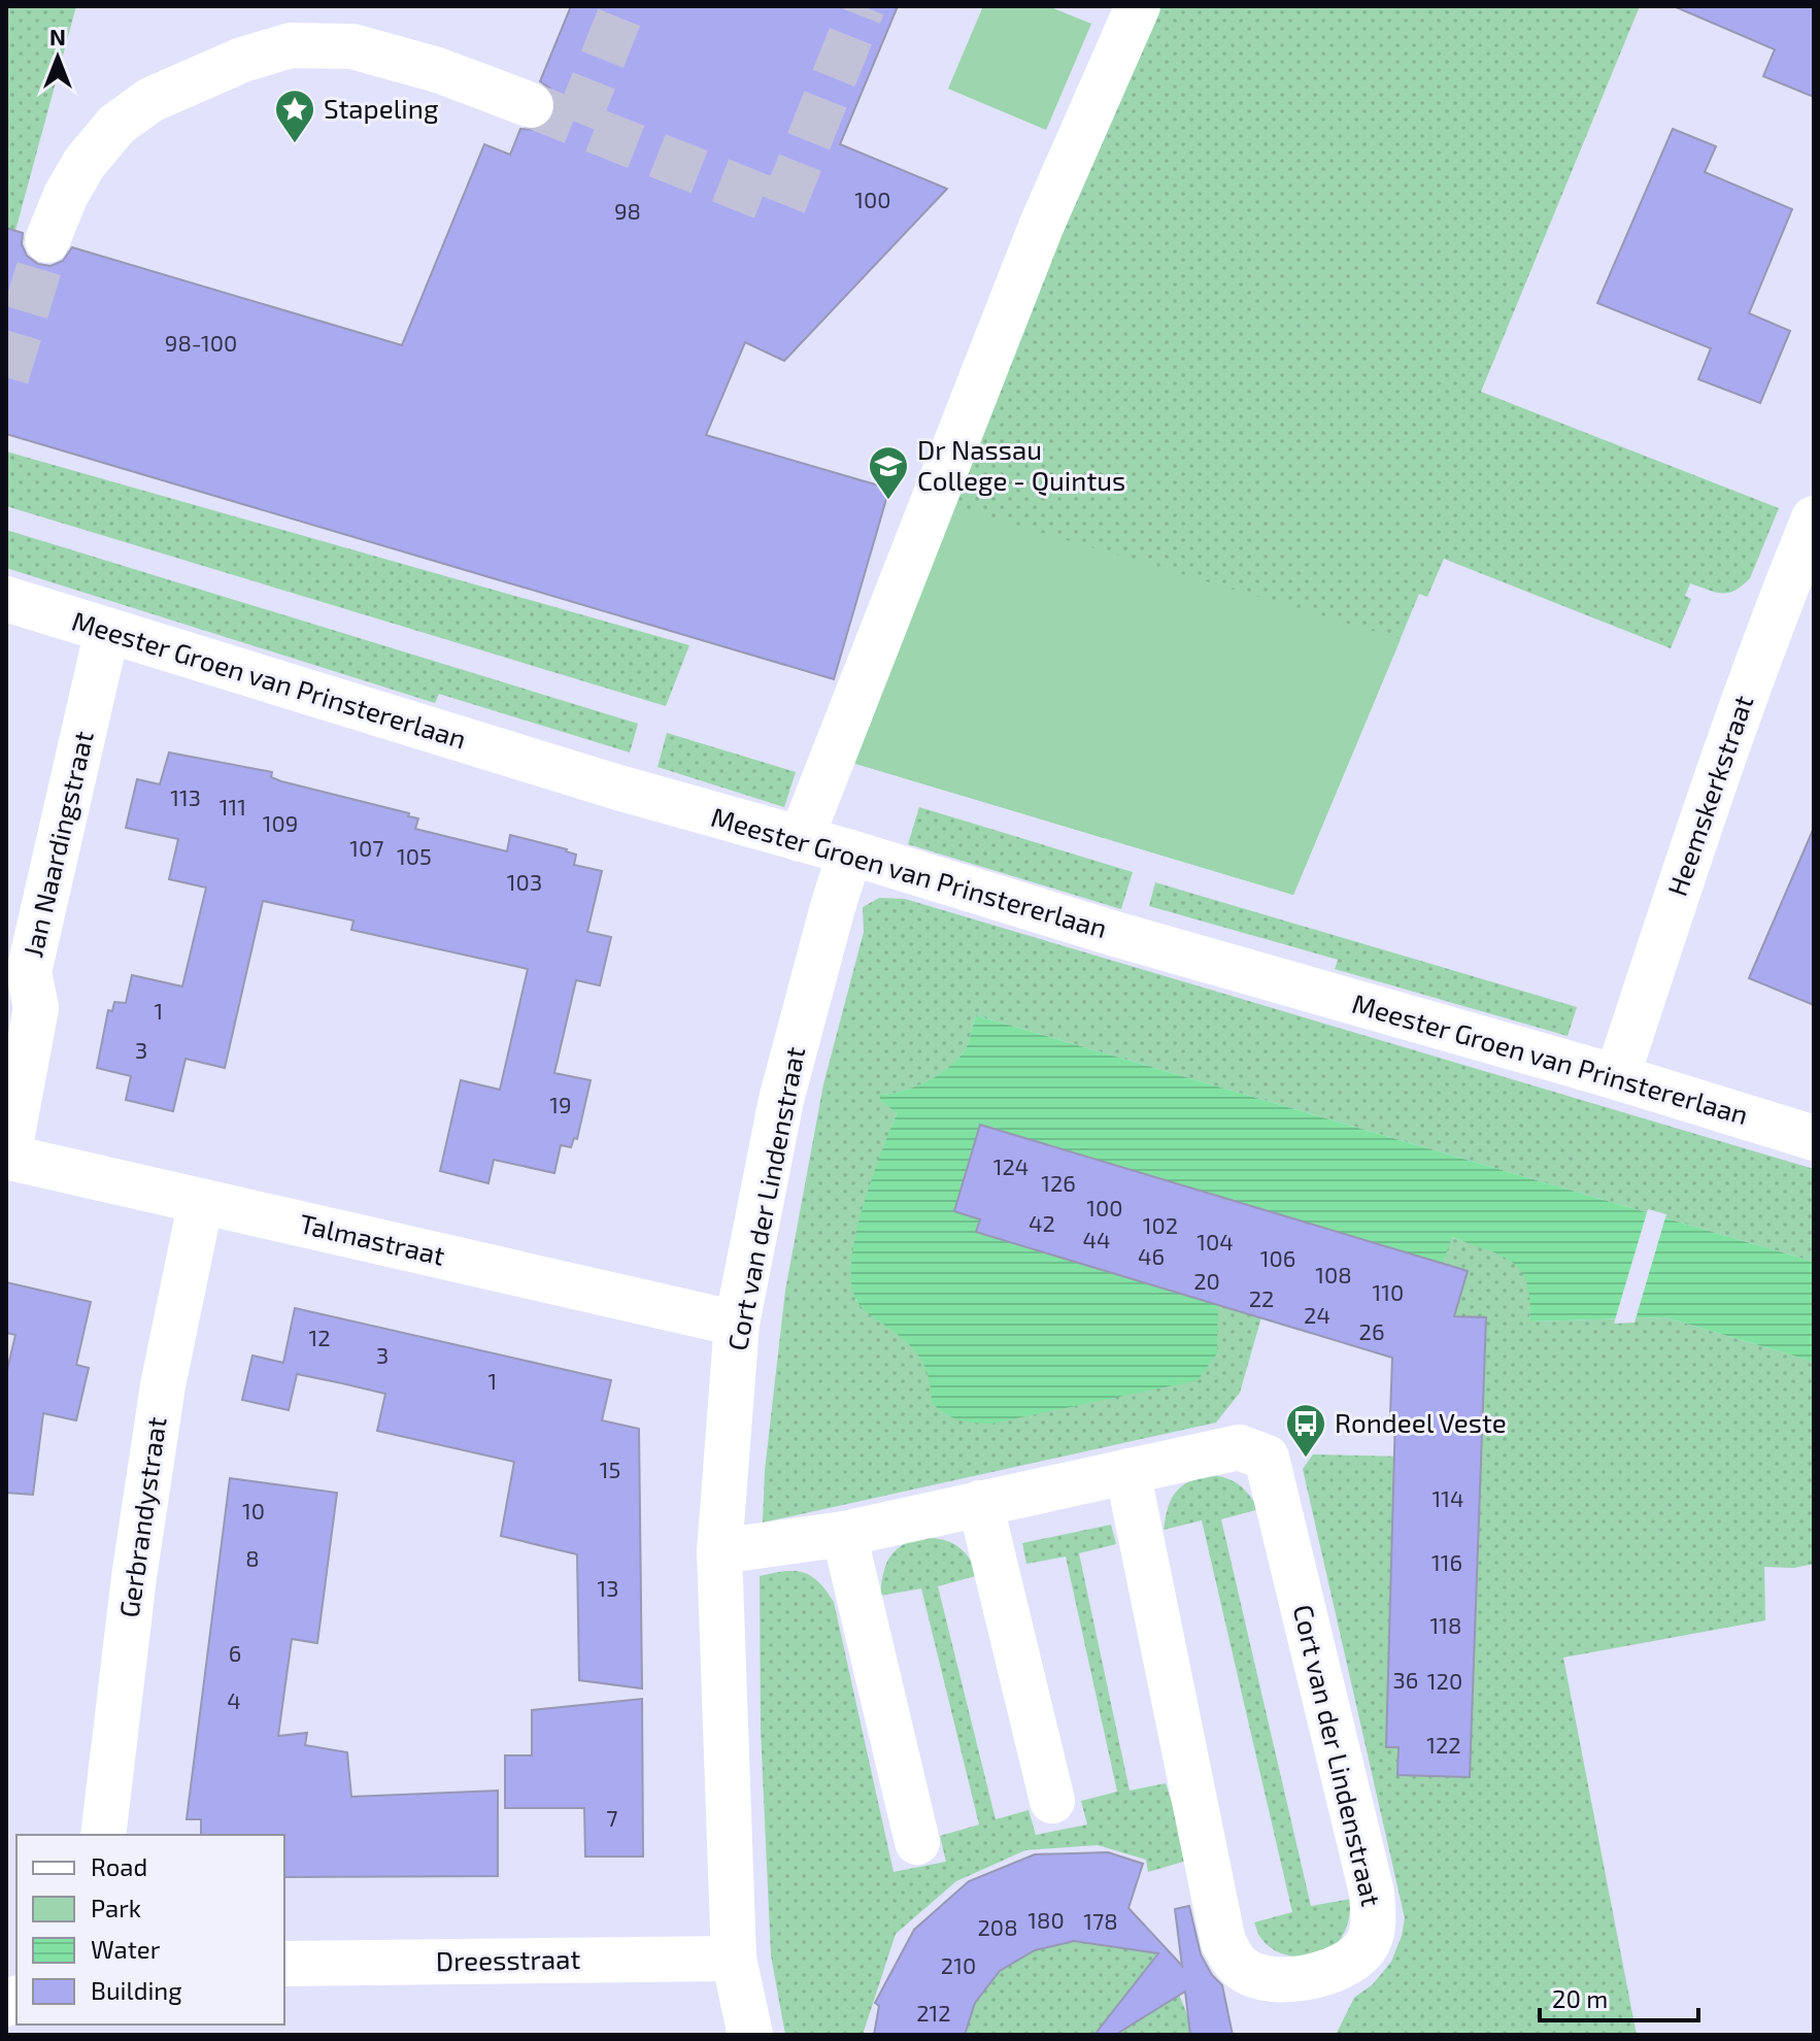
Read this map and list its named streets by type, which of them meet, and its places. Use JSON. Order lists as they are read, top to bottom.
{
  "streets": {
    "street": [
      "Meester Groen van Prinstererlaan",
      "Heemskerkstraat",
      "Jan Naardingstraat",
      "Cort van der Lindenstraat",
      "Talmastraat",
      "Gerbrandystraat",
      "Dreesstraat"
    ]
  },
  "crossings": [
    ["Meester Groen van Prinstererlaan", "Heemskerkstraat"],
    ["Meester Groen van Prinstererlaan", "Jan Naardingstraat"],
    ["Meester Groen van Prinstererlaan", "Cort van der Lindenstraat"],
    ["Jan Naardingstraat", "Talmastraat"],
    ["Cort van der Lindenstraat", "Talmastraat"],
    ["Cort van der Lindenstraat", "Dreesstraat"],
    ["Talmastraat", "Gerbrandystraat"]
  ],
  "places": {
    "place": ["Stapeling"],
    "school or university": ["Dr Nassau College - Quintus"],
    "bus stop": ["Rondeel Veste"]
  },
  "house_numbers": [
    "100",
    "98",
    "98-100",
    "113",
    "111",
    "109",
    "107",
    "105",
    "103",
    "1",
    "3",
    "19",
    "124",
    "126",
    "100",
    "42",
    "102",
    "44",
    "104",
    "46",
    "106",
    "108",
    "20",
    "110",
    "22",
    "24",
    "26",
    "12",
    "3",
    "1",
    "15",
    "114",
    "10",
    "8",
    "116",
    "13",
    "118",
    "6",
    "36",
    "120",
    "4",
    "122",
    "7",
    "180",
    "178",
    "208",
    "210",
    "212"
  ],
  "legend": [
    "Road",
    "Park",
    "Water",
    "Building"
  ],
  "scale_bar": "20 m",
  "north": "top"
}
